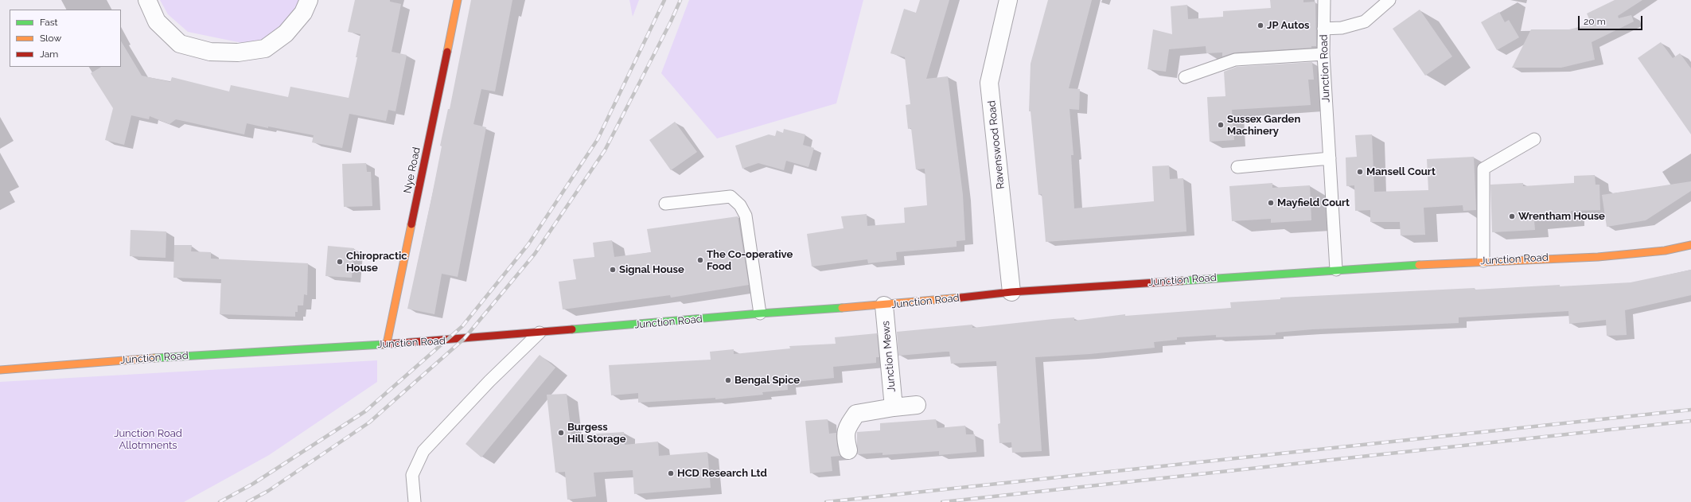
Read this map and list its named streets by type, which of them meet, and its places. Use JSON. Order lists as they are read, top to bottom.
{
  "streets": {
    "street": [
      "Junction Road",
      "Ravenswood Road",
      "Nye Road",
      "Junction Mews"
    ]
  },
  "crossings": [
    ["Junction Road", "Ravenswood Road"],
    ["Junction Road", "Nye Road"],
    ["Junction Road", "Junction Mews"]
  ],
  "parks": ["Junction Road Allotmnents"],
  "places": [
    "JP Autos",
    "Sussex Garden Machinery",
    "Mansell Court",
    "Mayfield Court",
    "Wrentham House",
    "The Co-operative Food",
    "Chiropractic House",
    "Signal House",
    "Bengal Spice",
    "Burgess Hill Storage",
    "HCD Research Ltd"
  ],
  "legend": ["Fast", "Slow", "Jam"],
  "scale_bar": "20 m"
}
